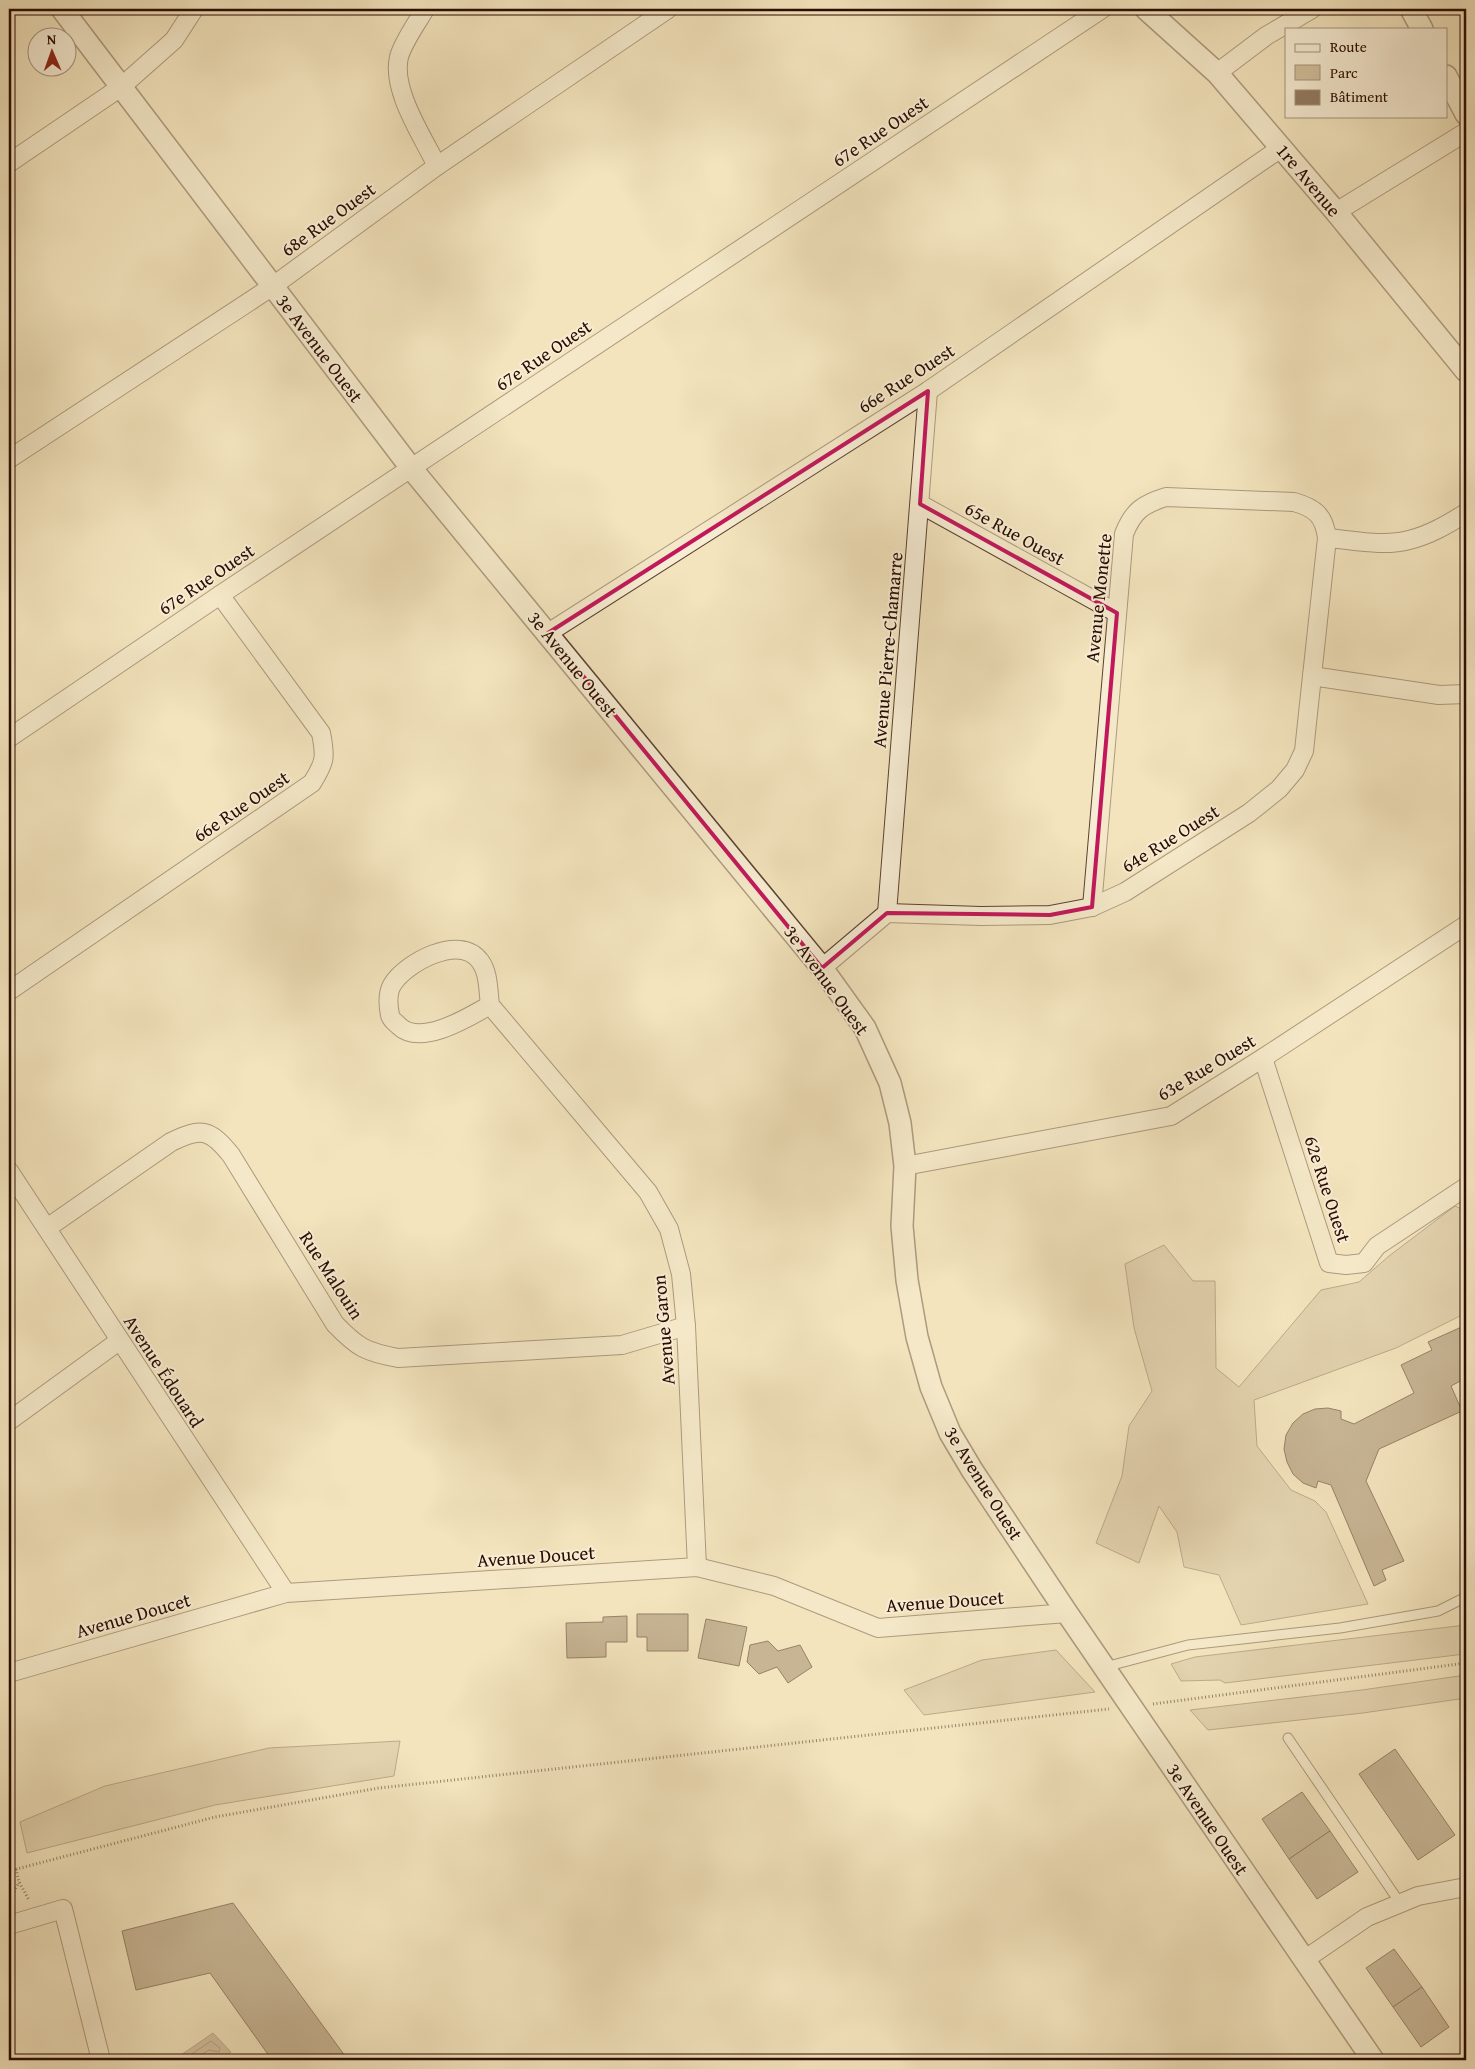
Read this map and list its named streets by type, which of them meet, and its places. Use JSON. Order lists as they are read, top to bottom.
{
  "streets": {
    "street": [
      "67e Rue Ouest",
      "1re Avenue",
      "68e Rue Ouest",
      "3e Avenue Ouest",
      "66e Rue Ouest",
      "65e Rue Ouest",
      "Avenue Monette",
      "Avenue Pierre-Chamarre",
      "64e Rue Ouest",
      "63e Rue Ouest",
      "62e Rue Ouest",
      "Rue Malouin",
      "Avenue Garon",
      "Avenue Édouard",
      "Avenue Doucet"
    ]
  },
  "crossings": [
    ["67e Rue Ouest", "3e Avenue Ouest"],
    ["67e Rue Ouest", "66e Rue Ouest"],
    ["1re Avenue", "66e Rue Ouest"],
    ["68e Rue Ouest", "3e Avenue Ouest"],
    ["3e Avenue Ouest", "66e Rue Ouest"],
    ["3e Avenue Ouest", "63e Rue Ouest"],
    ["3e Avenue Ouest", "Avenue Doucet"],
    ["66e Rue Ouest", "Avenue Pierre-Chamarre"],
    ["65e Rue Ouest", "Avenue Monette"],
    ["65e Rue Ouest", "Avenue Pierre-Chamarre"],
    ["Avenue Monette", "64e Rue Ouest"],
    ["Avenue Pierre-Chamarre", "64e Rue Ouest"],
    ["63e Rue Ouest", "62e Rue Ouest"],
    ["Rue Malouin", "Avenue Garon"],
    ["Rue Malouin", "Avenue Édouard"],
    ["Avenue Garon", "Avenue Doucet"],
    ["Avenue Édouard", "Avenue Doucet"]
  ],
  "legend": ["Route", "Parc", "Bâtiment"],
  "north": "top"
}
